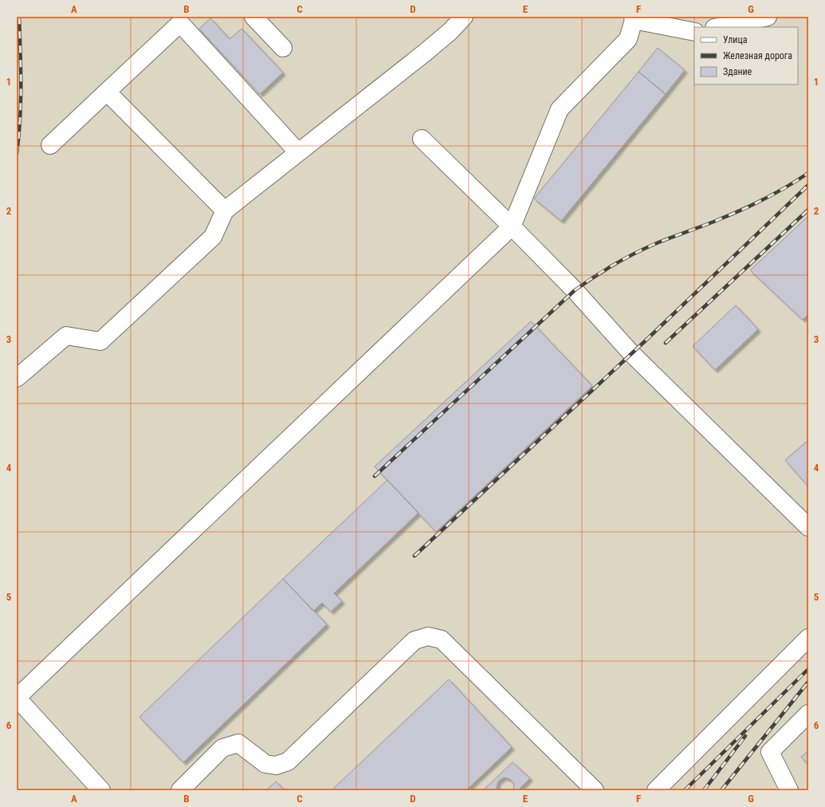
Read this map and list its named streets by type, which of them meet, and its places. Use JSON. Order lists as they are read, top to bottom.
{
  "legend": ["Улица", "Железная дорога", "Здание"],
  "grid": {
    "columns": [
      "A",
      "B",
      "C",
      "D",
      "E",
      "F",
      "G"
    ],
    "rows": [
      "1",
      "2",
      "3",
      "4",
      "5",
      "6"
    ]
  }
}
